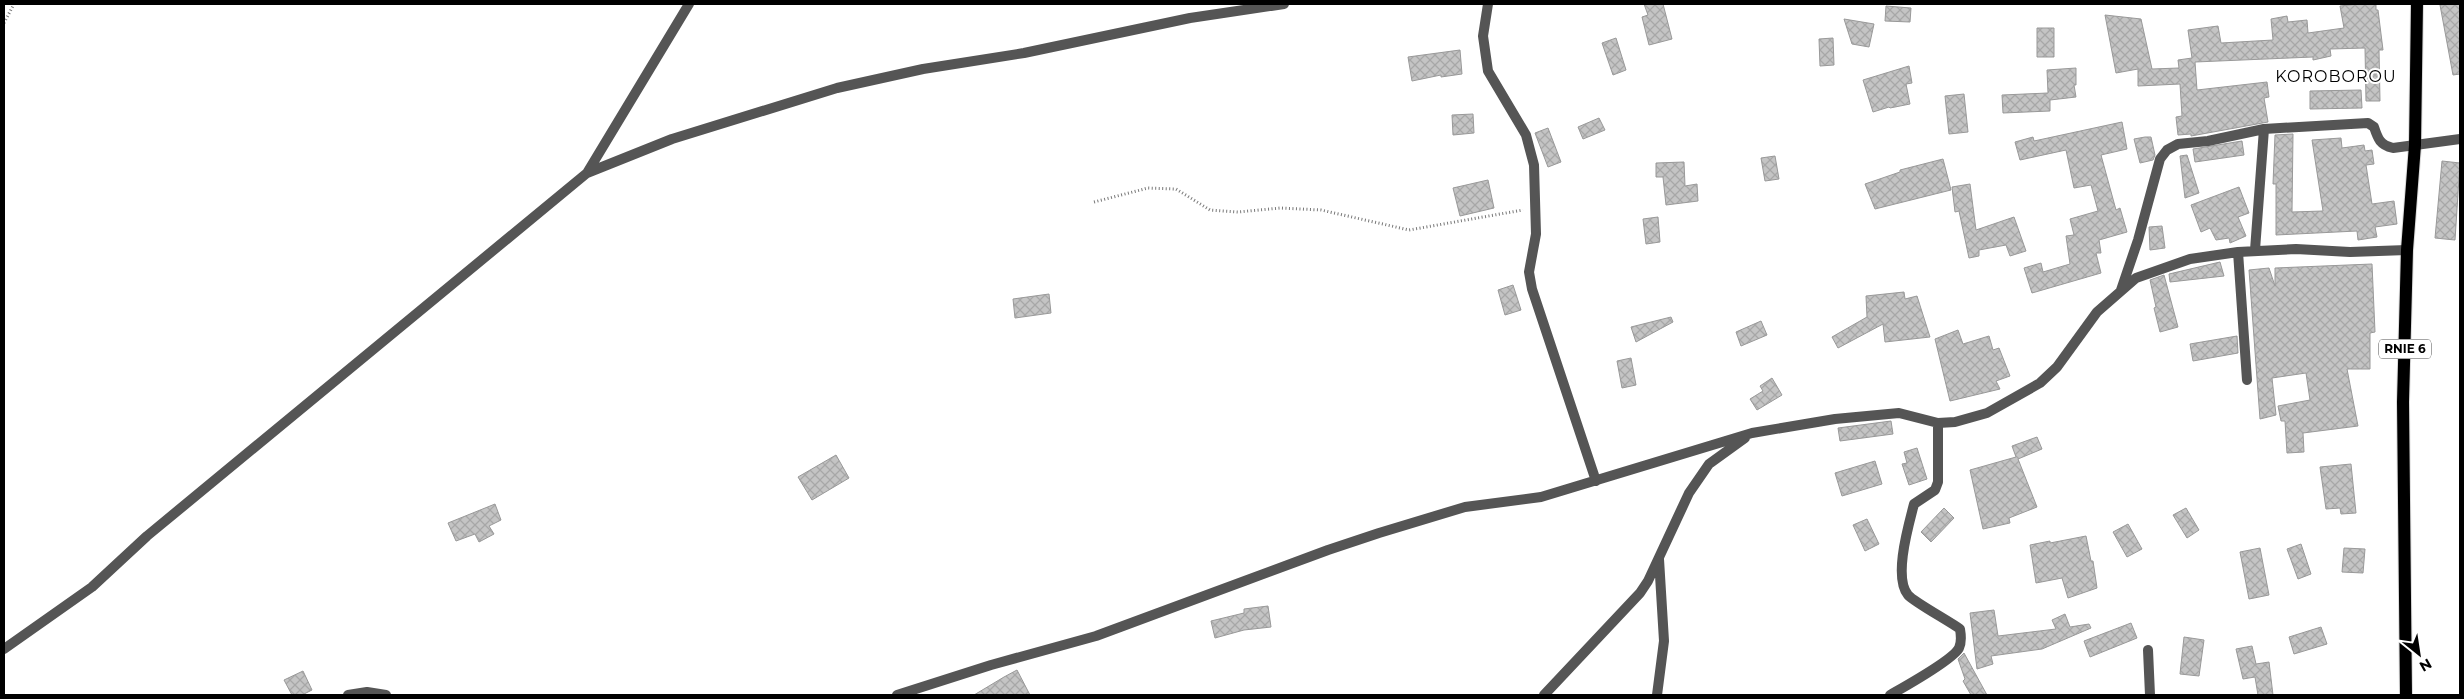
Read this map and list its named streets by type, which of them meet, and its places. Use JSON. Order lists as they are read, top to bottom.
{
  "streets": {
    "main road": ["RNIE 6"]
  },
  "districts": ["KOROBOROU"],
  "north": "bottom right"
}
